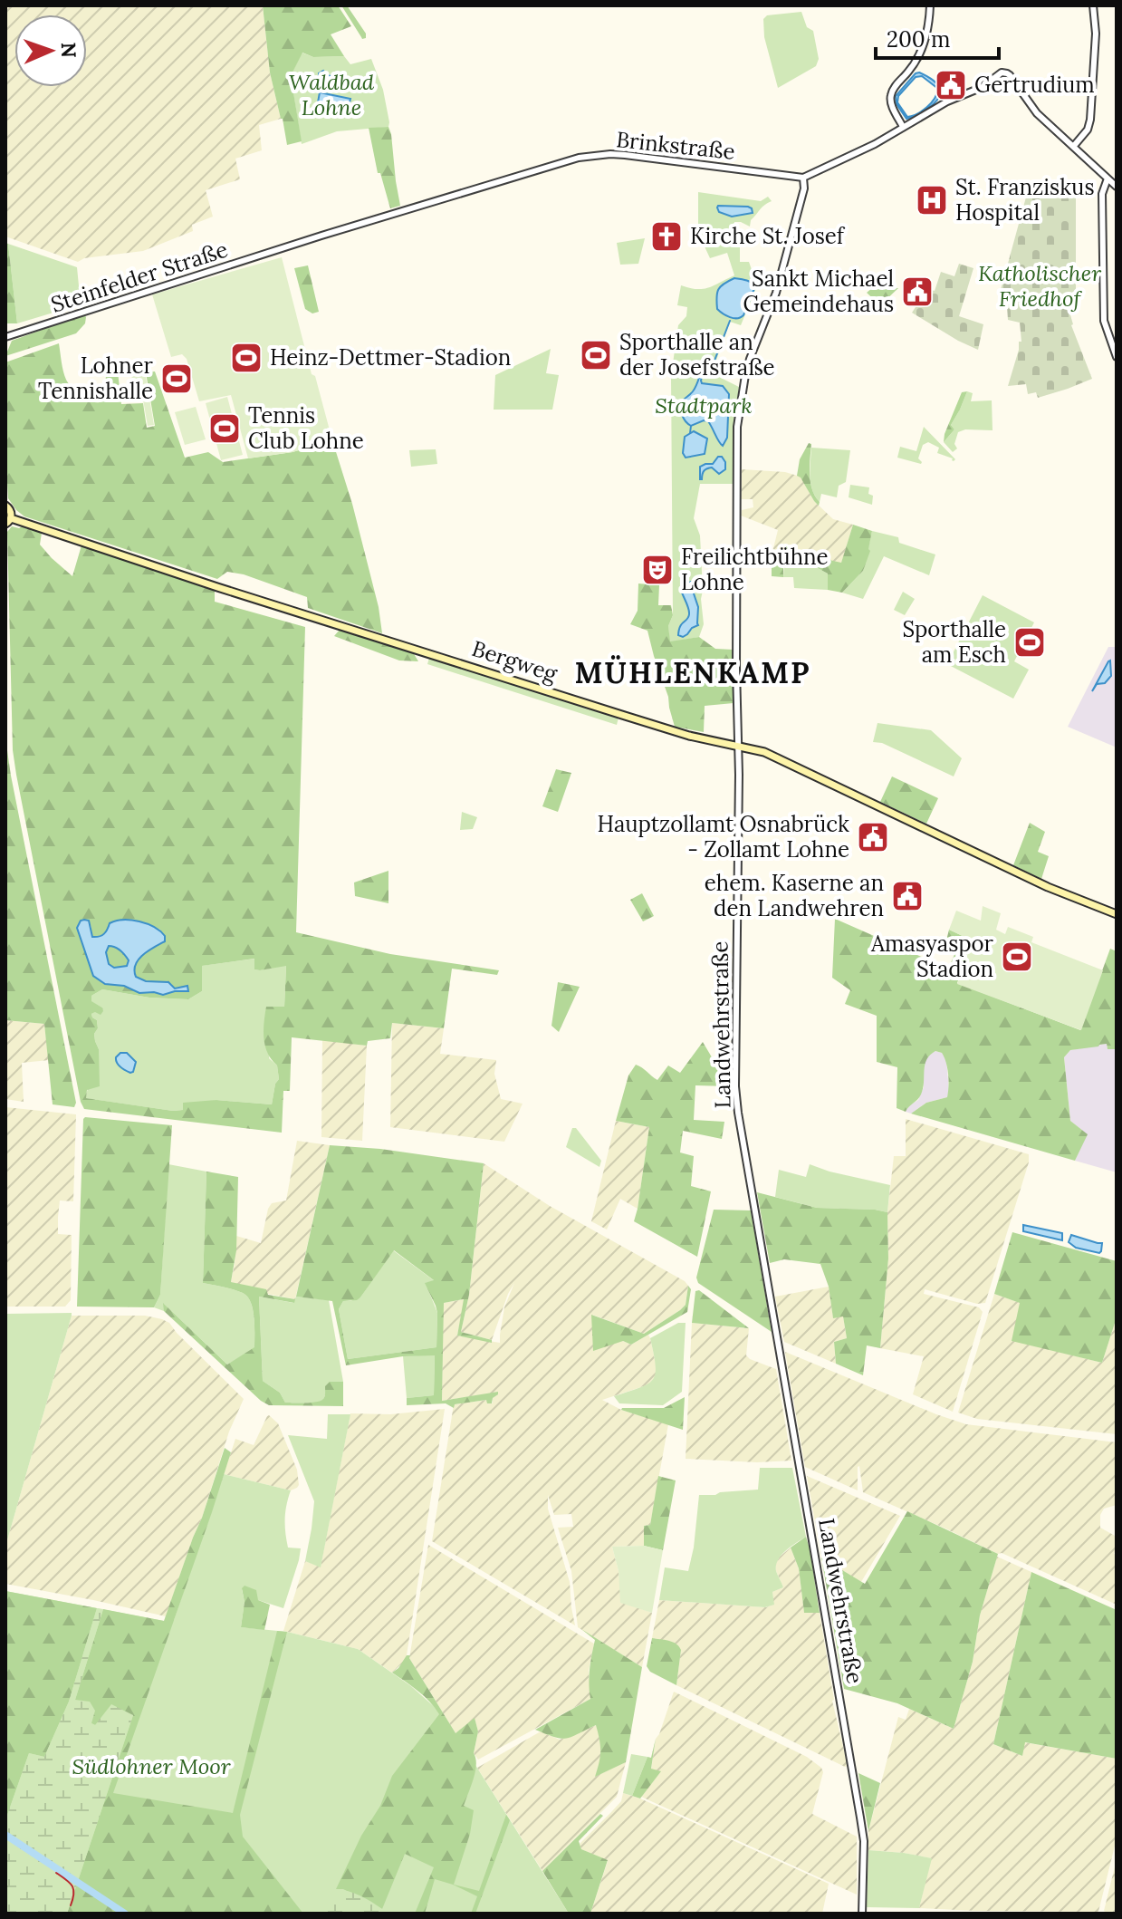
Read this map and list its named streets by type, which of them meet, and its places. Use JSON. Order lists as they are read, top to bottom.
{
  "streets": {
    "main road": ["Bergweg"],
    "street": ["Brinkstraße", "Steinfelder Straße", "Landwehrstraße"]
  },
  "crossings": [
    ["Brinkstraße", "Steinfelder Straße"],
    ["Brinkstraße", "Landwehrstraße"],
    ["Bergweg", "Landwehrstraße"]
  ],
  "districts": ["MÜHLENKAMP"],
  "parks": [
    "Waldbad Lohne",
    "Katholischer Friedhof",
    "Stadtpark",
    "Südlohner Moor"
  ],
  "places": {
    "public building": [
      "Gertrudium",
      "Sankt Michael Gemeindehaus",
      "Hauptzollamt Osnabrück - Zollamt Lohne",
      "ehem. Kaserne an den Landwehren"
    ],
    "hospital": ["St. Franziskus Hospital"],
    "church": ["Kirche St. Josef"],
    "sports": [
      "Sporthalle an der Josefstraße",
      "Heinz-Dettmer-Stadion",
      "Lohner Tennishalle",
      "Tennis Club Lohne",
      "Sporthalle am Esch",
      "Amasyaspor Stadion"
    ],
    "theatre": ["Freilichtbühne Lohne"]
  },
  "scale_bar": "200 m",
  "north": "right"
}
